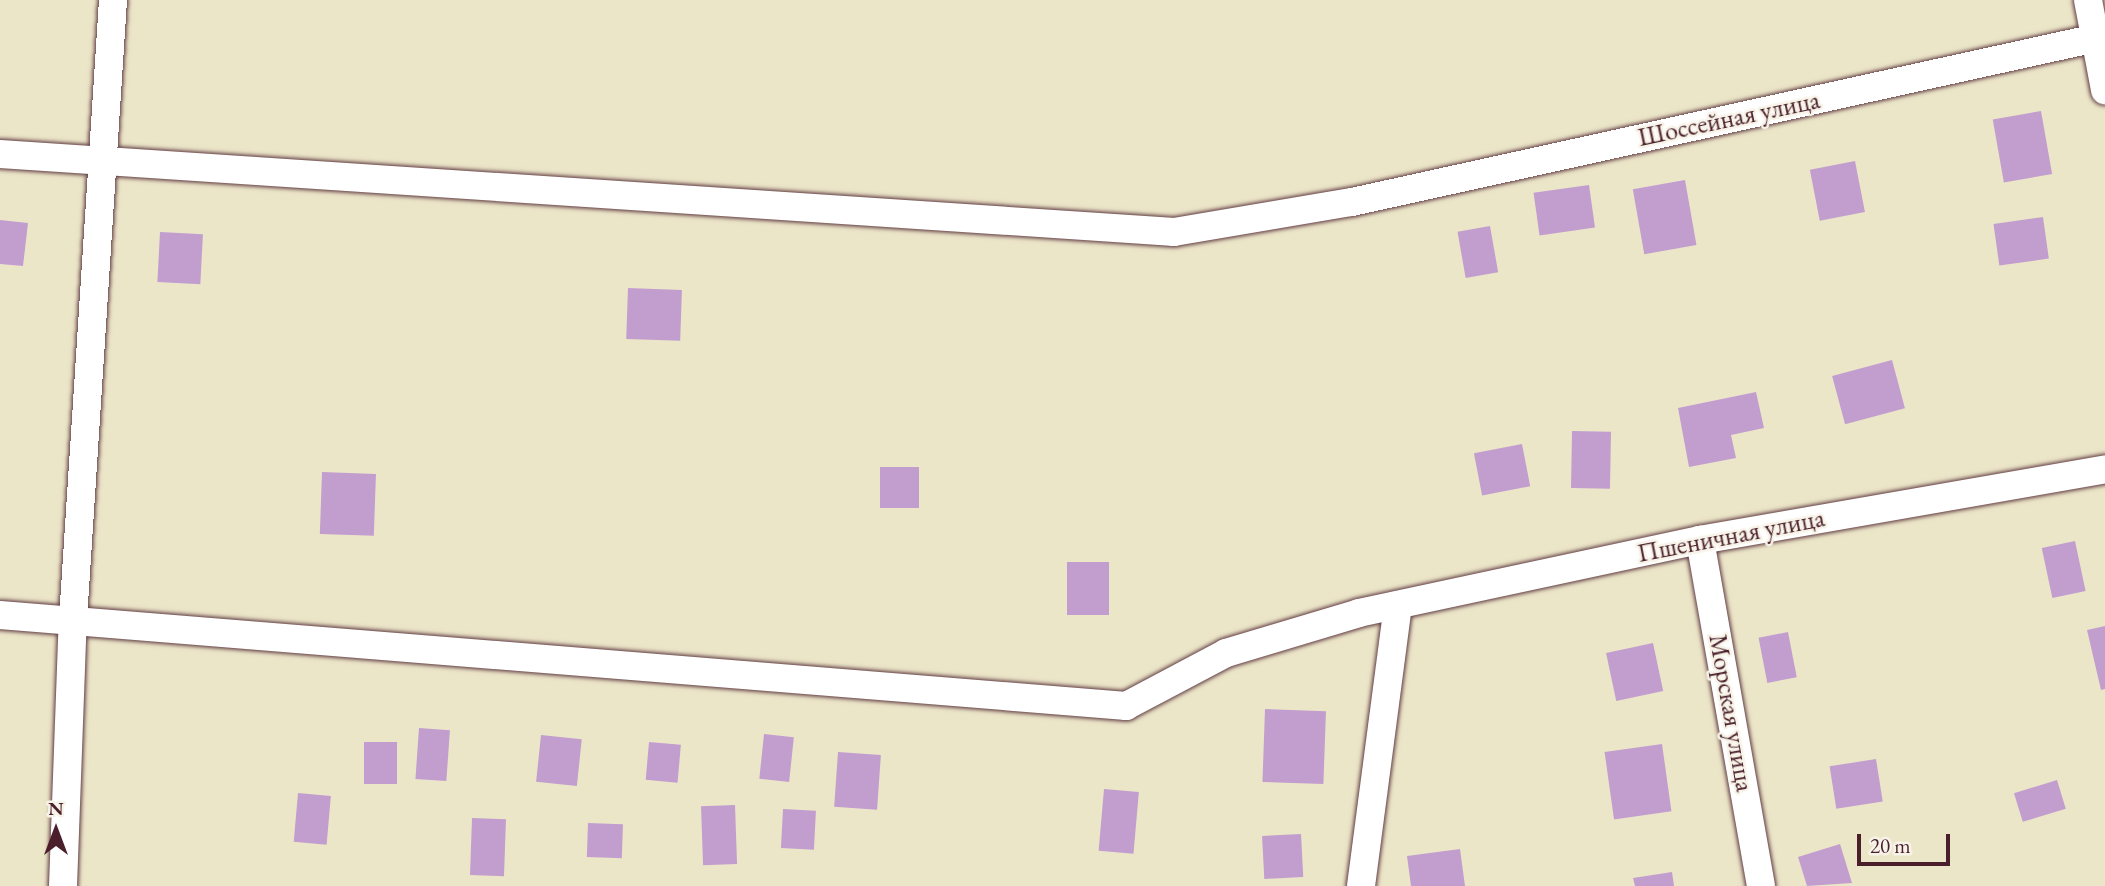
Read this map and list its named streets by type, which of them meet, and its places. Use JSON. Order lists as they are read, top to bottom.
{
  "streets": {
    "street": ["Шоссейная улица", "Пшеничная улица", "Морская улица"]
  },
  "crossings": [
    ["Пшеничная улица", "Морская улица"]
  ],
  "scale_bar": "20 m",
  "north": "top"
}
